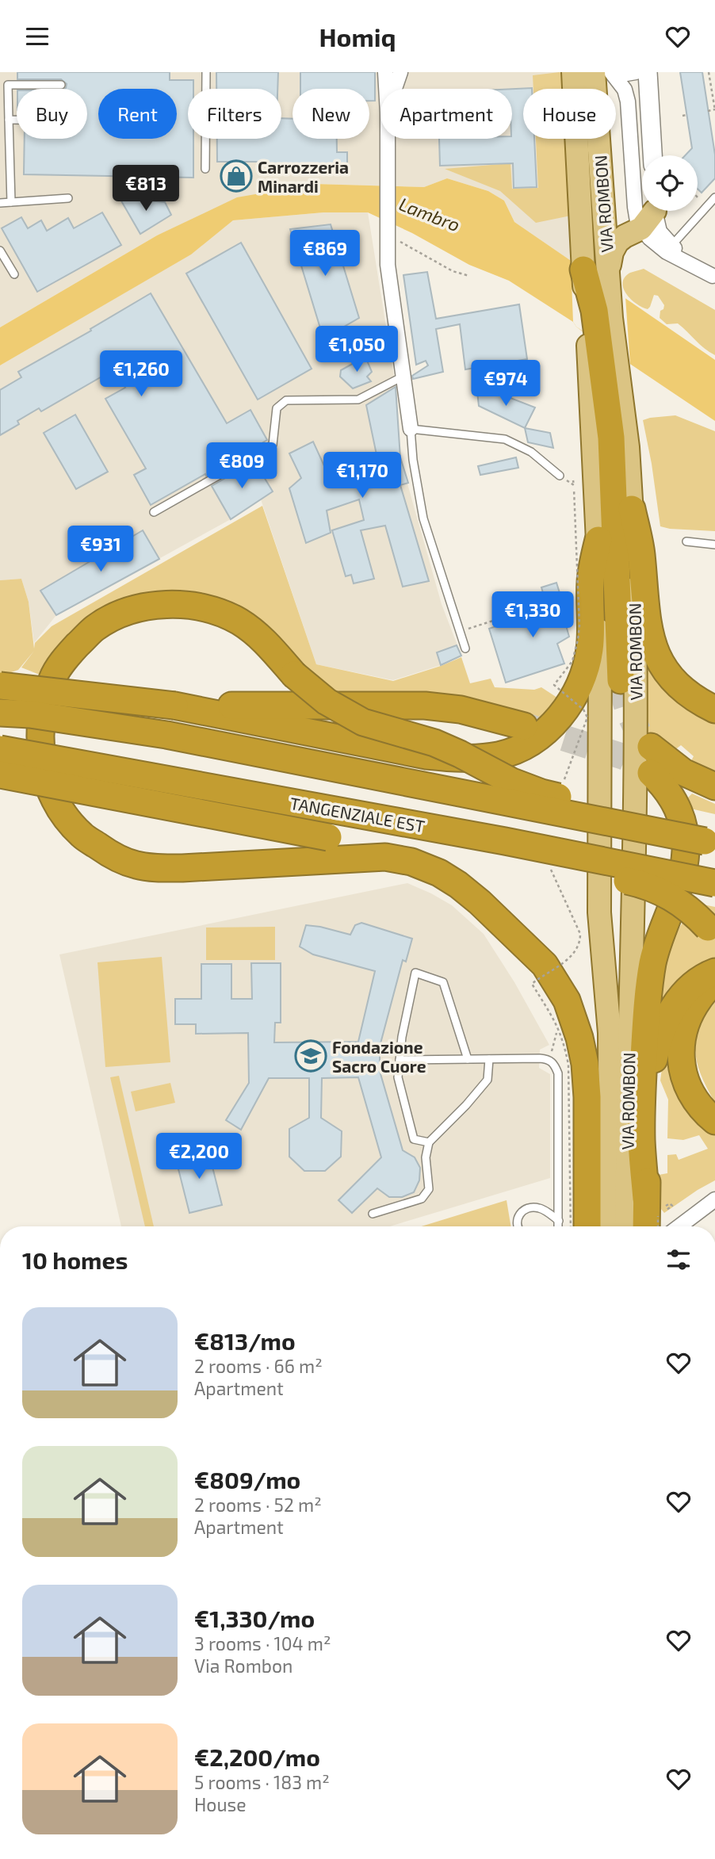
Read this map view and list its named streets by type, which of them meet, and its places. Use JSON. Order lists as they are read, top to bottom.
{
  "streets": {
    "highway": ["TANGENZIALE EST"],
    "main road": ["VIA ROMBON"]
  },
  "water": ["Lambro"],
  "places": {
    "shop": ["Carrozzeria Minardi"],
    "school or university": ["Fondazione Sacro Cuore"]
  },
  "page": {
    "header": "Homiq",
    "chip": [
      "Buy",
      "Rent",
      "Filters",
      "New",
      "Apartment",
      "House"
    ],
    "price": [
      "€813",
      "€869",
      "€1,050",
      "€1,260",
      "€974",
      "€809",
      "€1,170",
      "€931",
      "€1,330",
      "€2,200"
    ],
    "heading": "10 homes",
    "list": [
      {
        "name": "€813/mo",
        "note": "2 rooms · 66 m² · Apartment"
      },
      {
        "name": "€809/mo",
        "note": "2 rooms · 52 m² · Apartment"
      },
      {
        "name": "€1,330/mo",
        "note": "3 rooms · 104 m² · Via Rombon"
      },
      {
        "name": "€2,200/mo",
        "note": "5 rooms · 183 m² · House"
      }
    ]
  }
}
